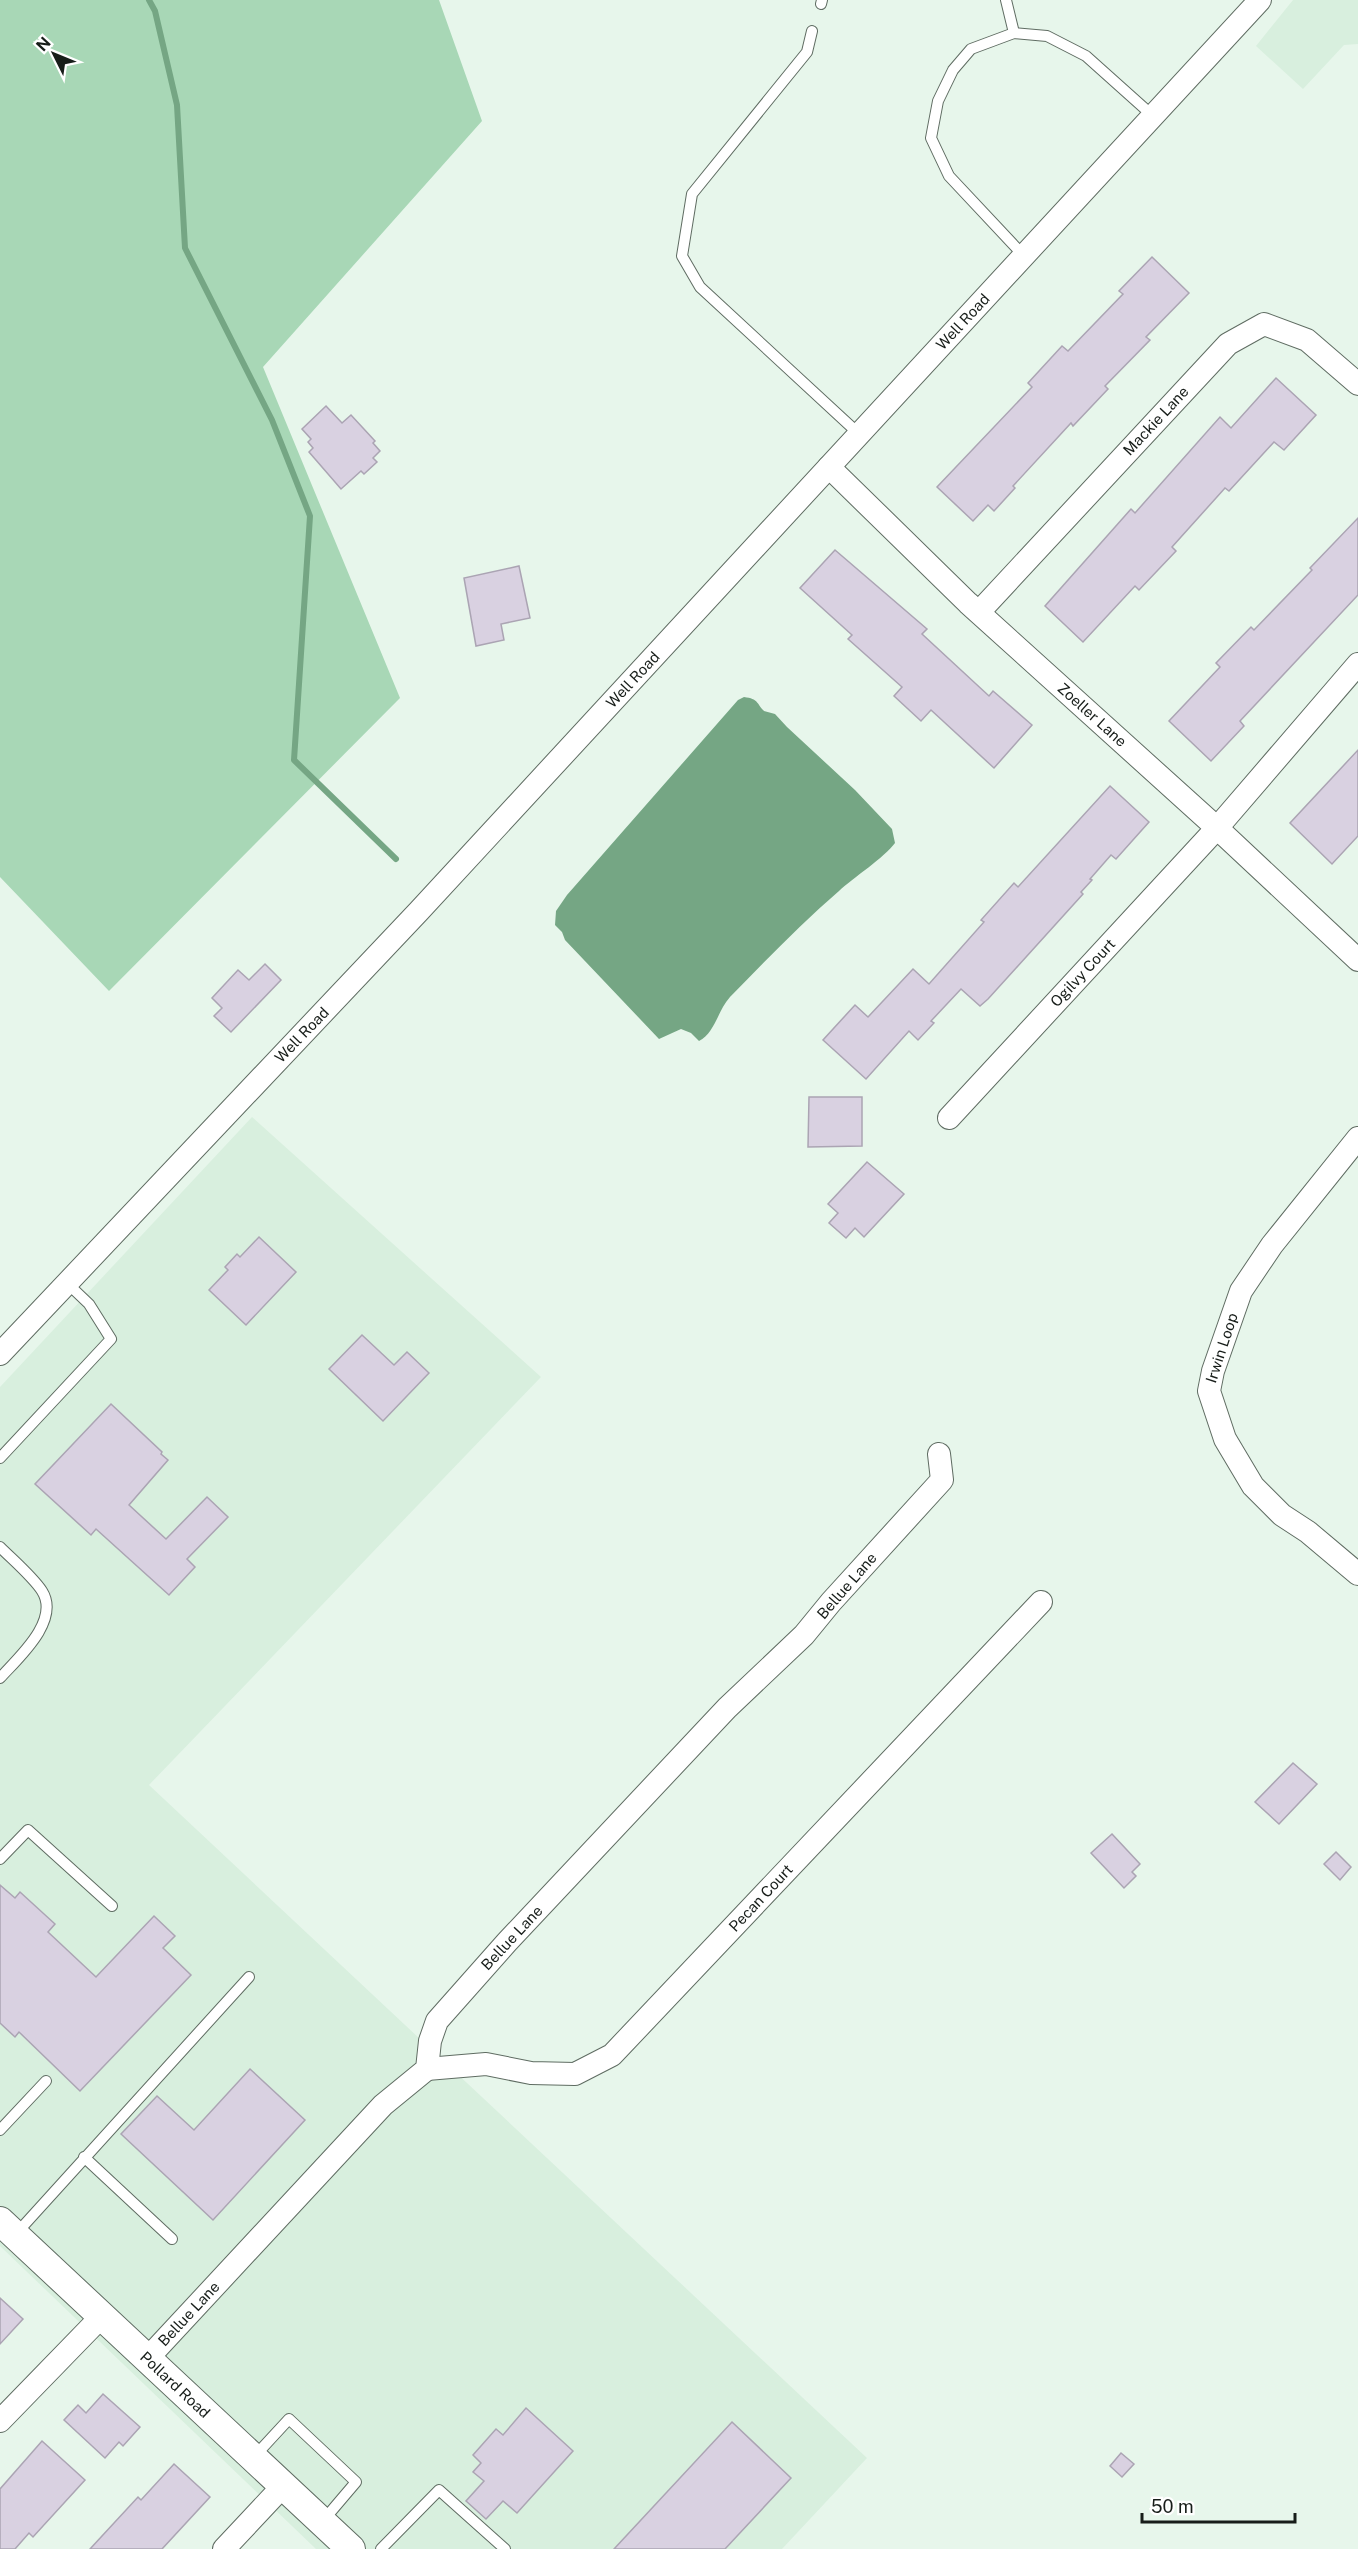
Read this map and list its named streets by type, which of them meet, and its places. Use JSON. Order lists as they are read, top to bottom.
{
  "streets": {
    "street": [
      "Well Road",
      "Mackie Lane",
      "Zoeller Lane",
      "Ogilvy Court",
      "Irwin Loop",
      "Bellue Lane",
      "Pecan Court",
      "Pollard Road"
    ]
  },
  "crossings": [
    ["Well Road", "Zoeller Lane"],
    ["Mackie Lane", "Zoeller Lane"],
    ["Zoeller Lane", "Ogilvy Court"],
    ["Bellue Lane", "Pecan Court"],
    ["Bellue Lane", "Pollard Road"]
  ],
  "scale_bar": "50 m",
  "north": "top left"
}
